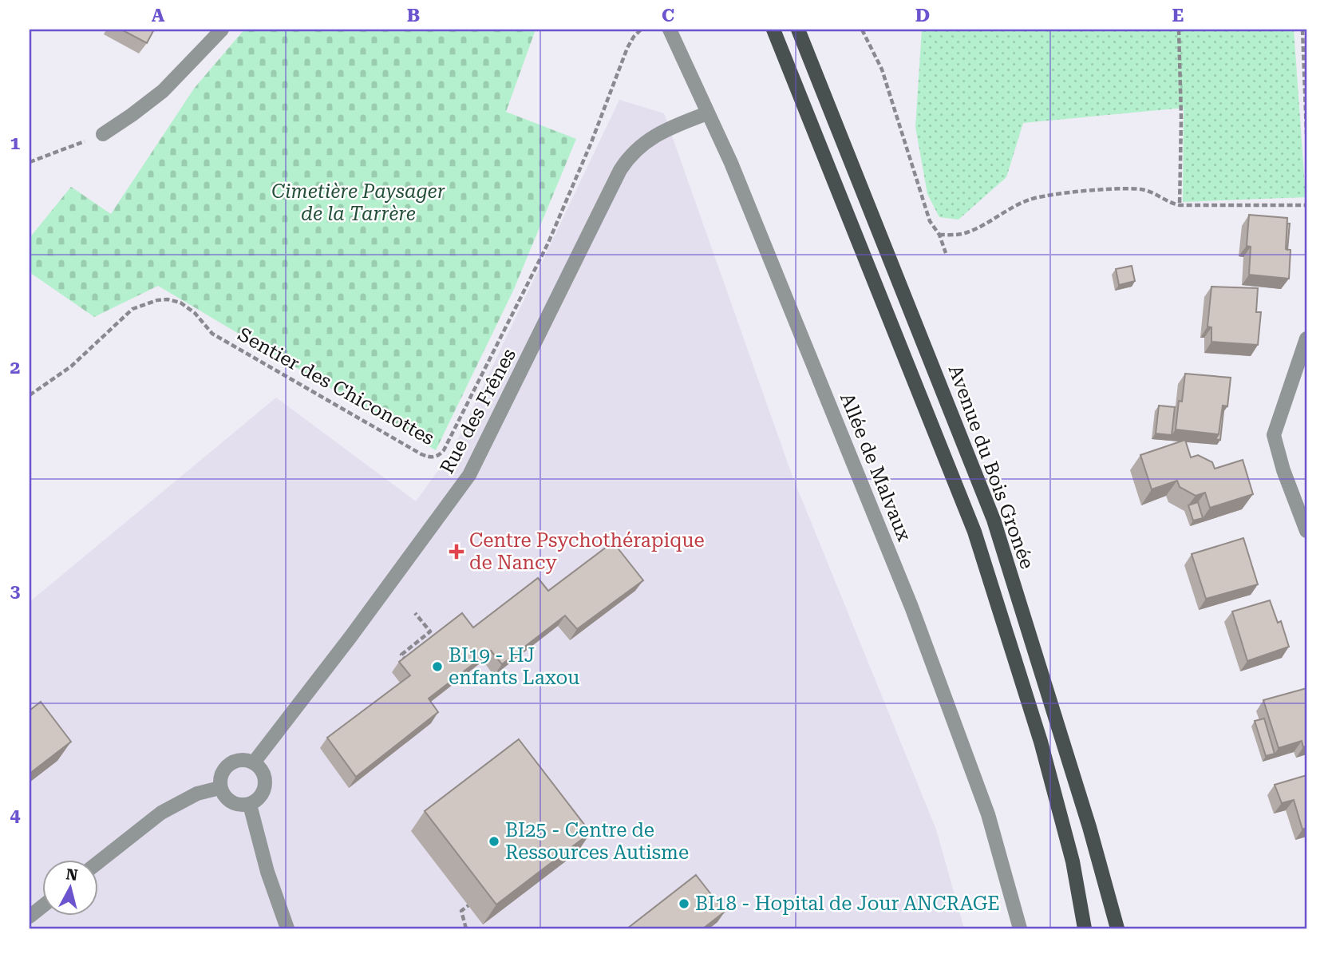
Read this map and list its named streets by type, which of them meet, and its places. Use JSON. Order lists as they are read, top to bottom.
{
  "streets": {
    "main road": ["Avenue du Bois Gronée"],
    "street": ["Rue des Frênes", "Allée de Malvaux"],
    "path": ["Sentier des Chiconottes"]
  },
  "crossings": [
    ["Rue des Frênes", "Allée de Malvaux"]
  ],
  "parks": ["Cimetière Paysager de la Tarrère"],
  "places": {
    "health": ["Centre Psychothérapique de Nancy"],
    "other": ["BI19 - HJ enfants Laxou", "BI25 - Centre de Ressources Autisme", "BI18 - Hopital de Jour ANCRAGE"]
  },
  "north": "top",
  "grid": {
    "columns": [
      "A",
      "B",
      "C",
      "D",
      "E"
    ],
    "rows": [
      "1",
      "2",
      "3",
      "4"
    ]
  }
}
